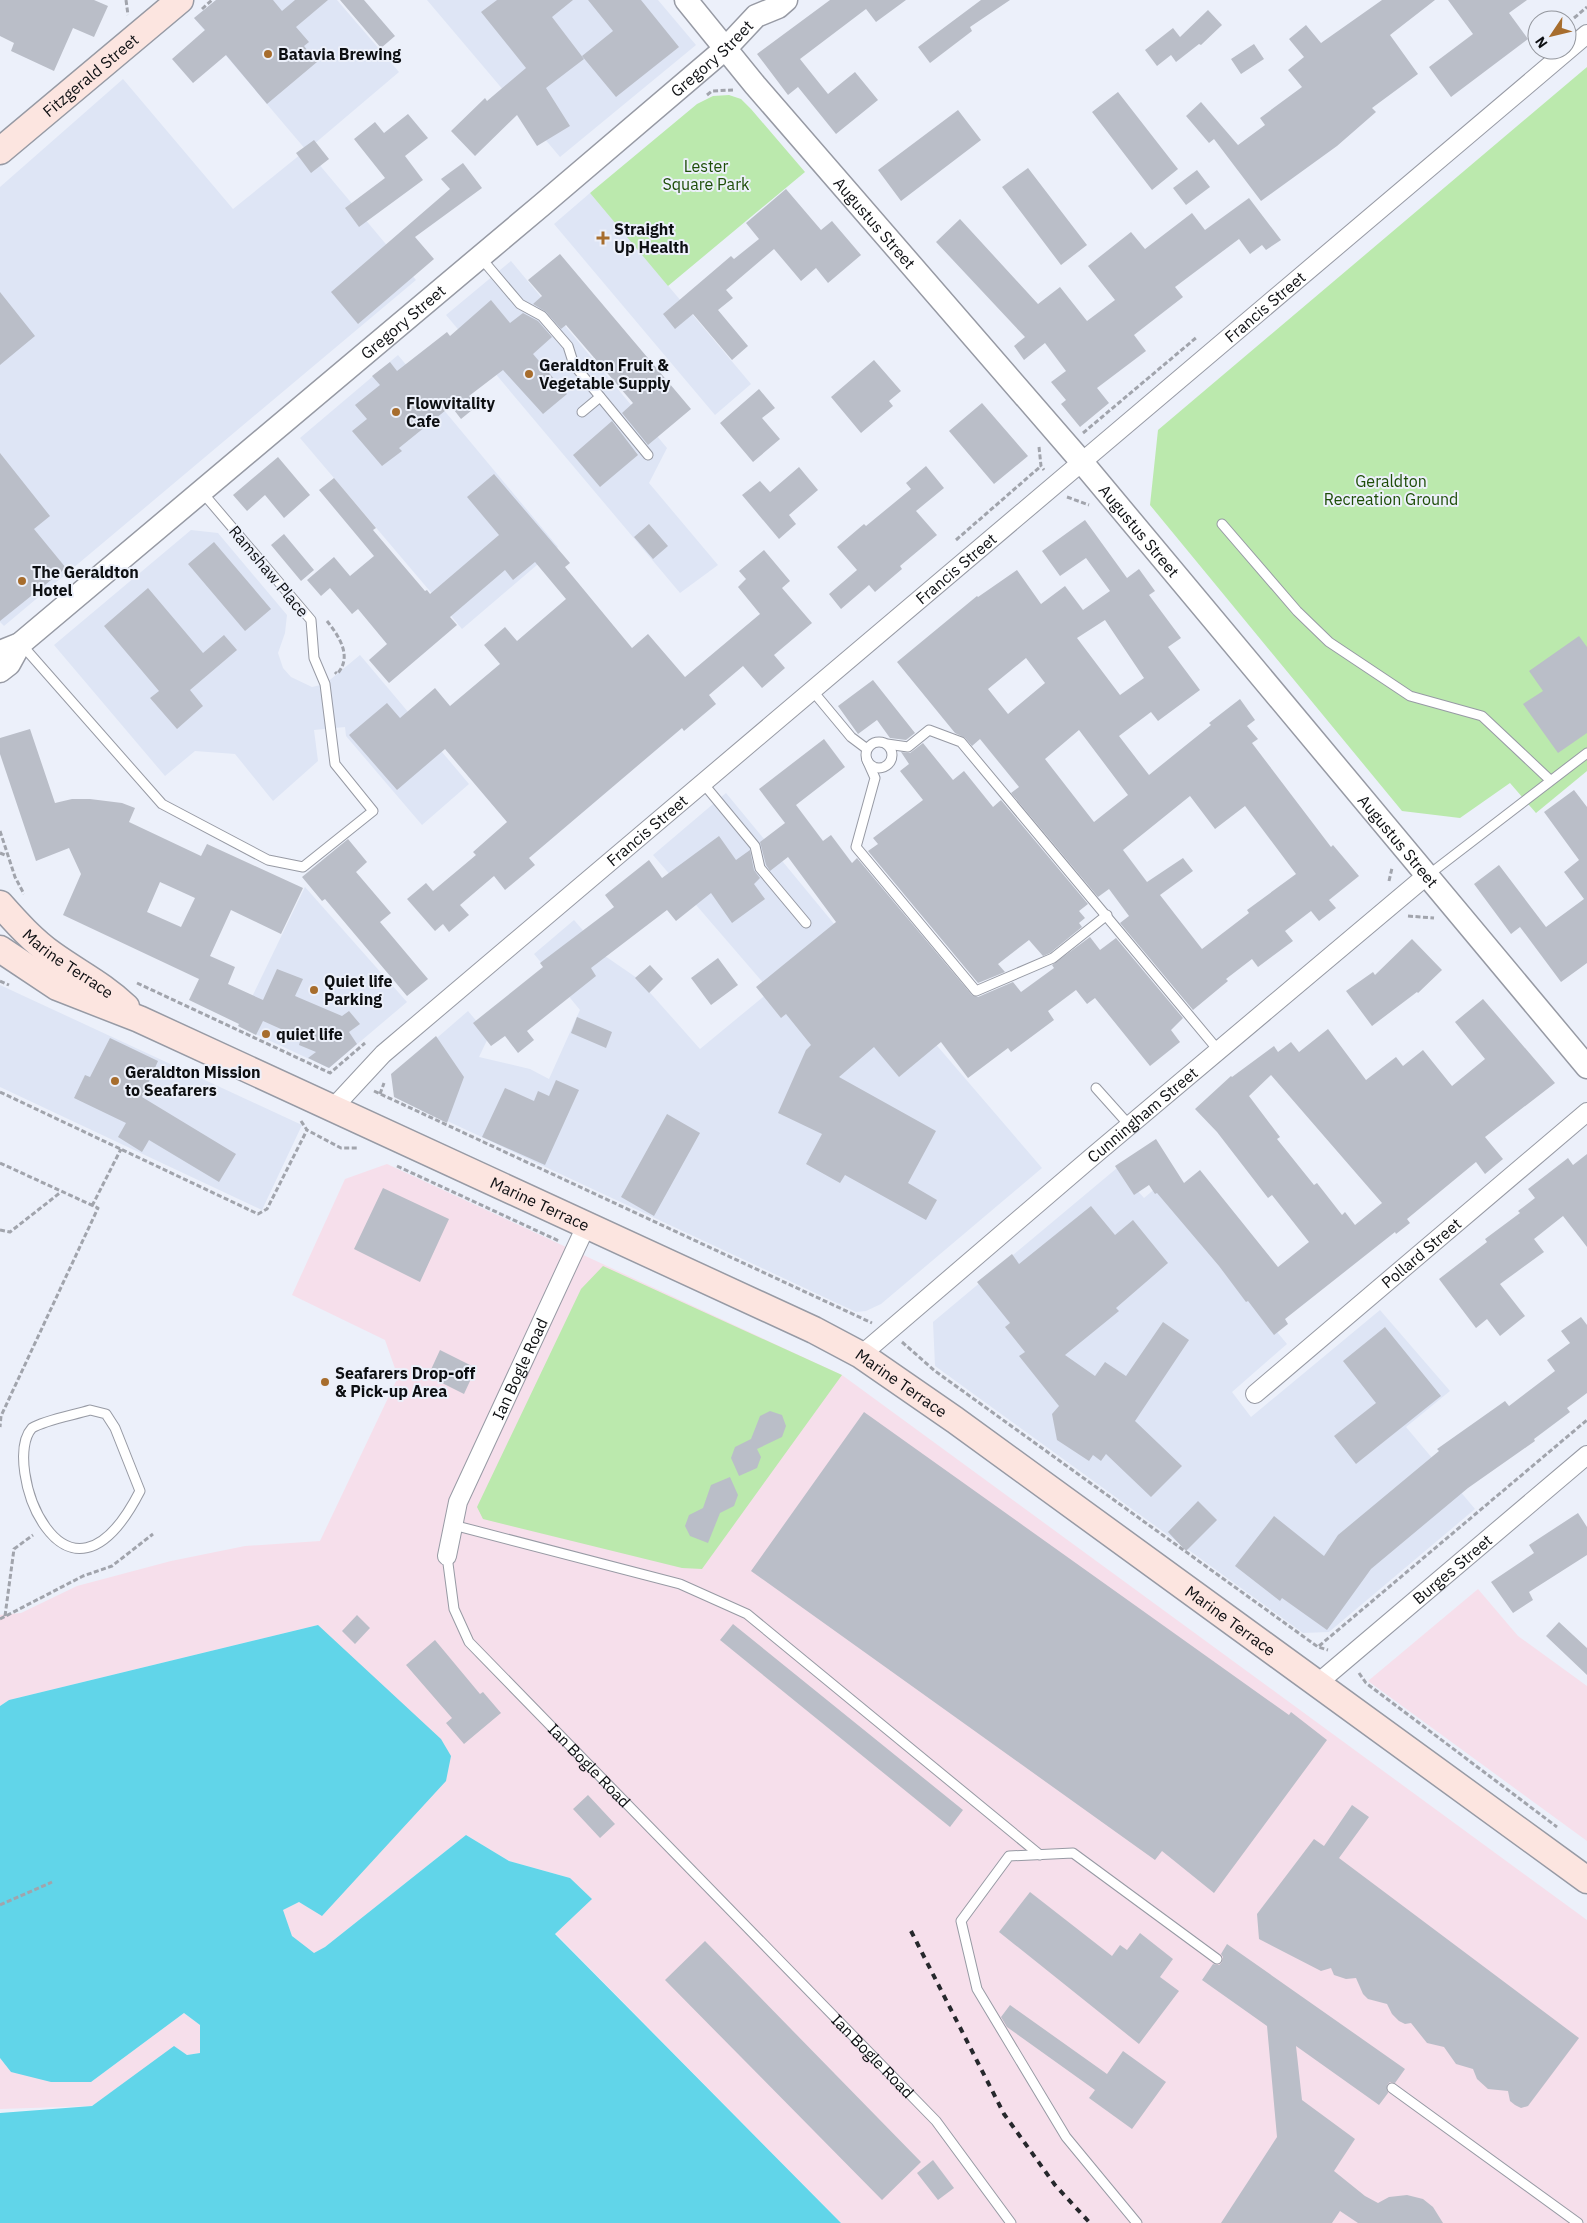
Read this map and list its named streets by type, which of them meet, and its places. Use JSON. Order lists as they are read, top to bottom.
{
  "streets": {
    "main road": ["Fitzgerald Street", "Marine Terrace"],
    "street": [
      "Gregory Street",
      "Augustus Street",
      "Francis Street",
      "Cunningham Street",
      "Pollard Street",
      "Ian Bogle Road",
      "Burges Street"
    ],
    "lane": ["Ramshaw Place"]
  },
  "crossings": [
    ["Gregory Street", "Augustus Street"],
    ["Gregory Street", "Ramshaw Place"],
    ["Augustus Street", "Francis Street"],
    ["Augustus Street", "Cunningham Street"],
    ["Francis Street", "Marine Terrace"],
    ["Marine Terrace", "Cunningham Street"],
    ["Marine Terrace", "Ian Bogle Road"],
    ["Marine Terrace", "Burges Street"]
  ],
  "parks": ["Lester Square Park", "Geraldton Recreation Ground"],
  "places": {
    "other": [
      "Batavia Brewing",
      "Geraldton Fruit & Vegetable Supply",
      "Flowvitality Cafe",
      "The Geraldton Hotel",
      "Quiet life Parking",
      "quiet life",
      "Geraldton Mission to Seafarers",
      "Seafarers Drop-off & Pick-up Area"
    ],
    "health": ["Straight Up Health"]
  },
  "north": "bottom left"
}
